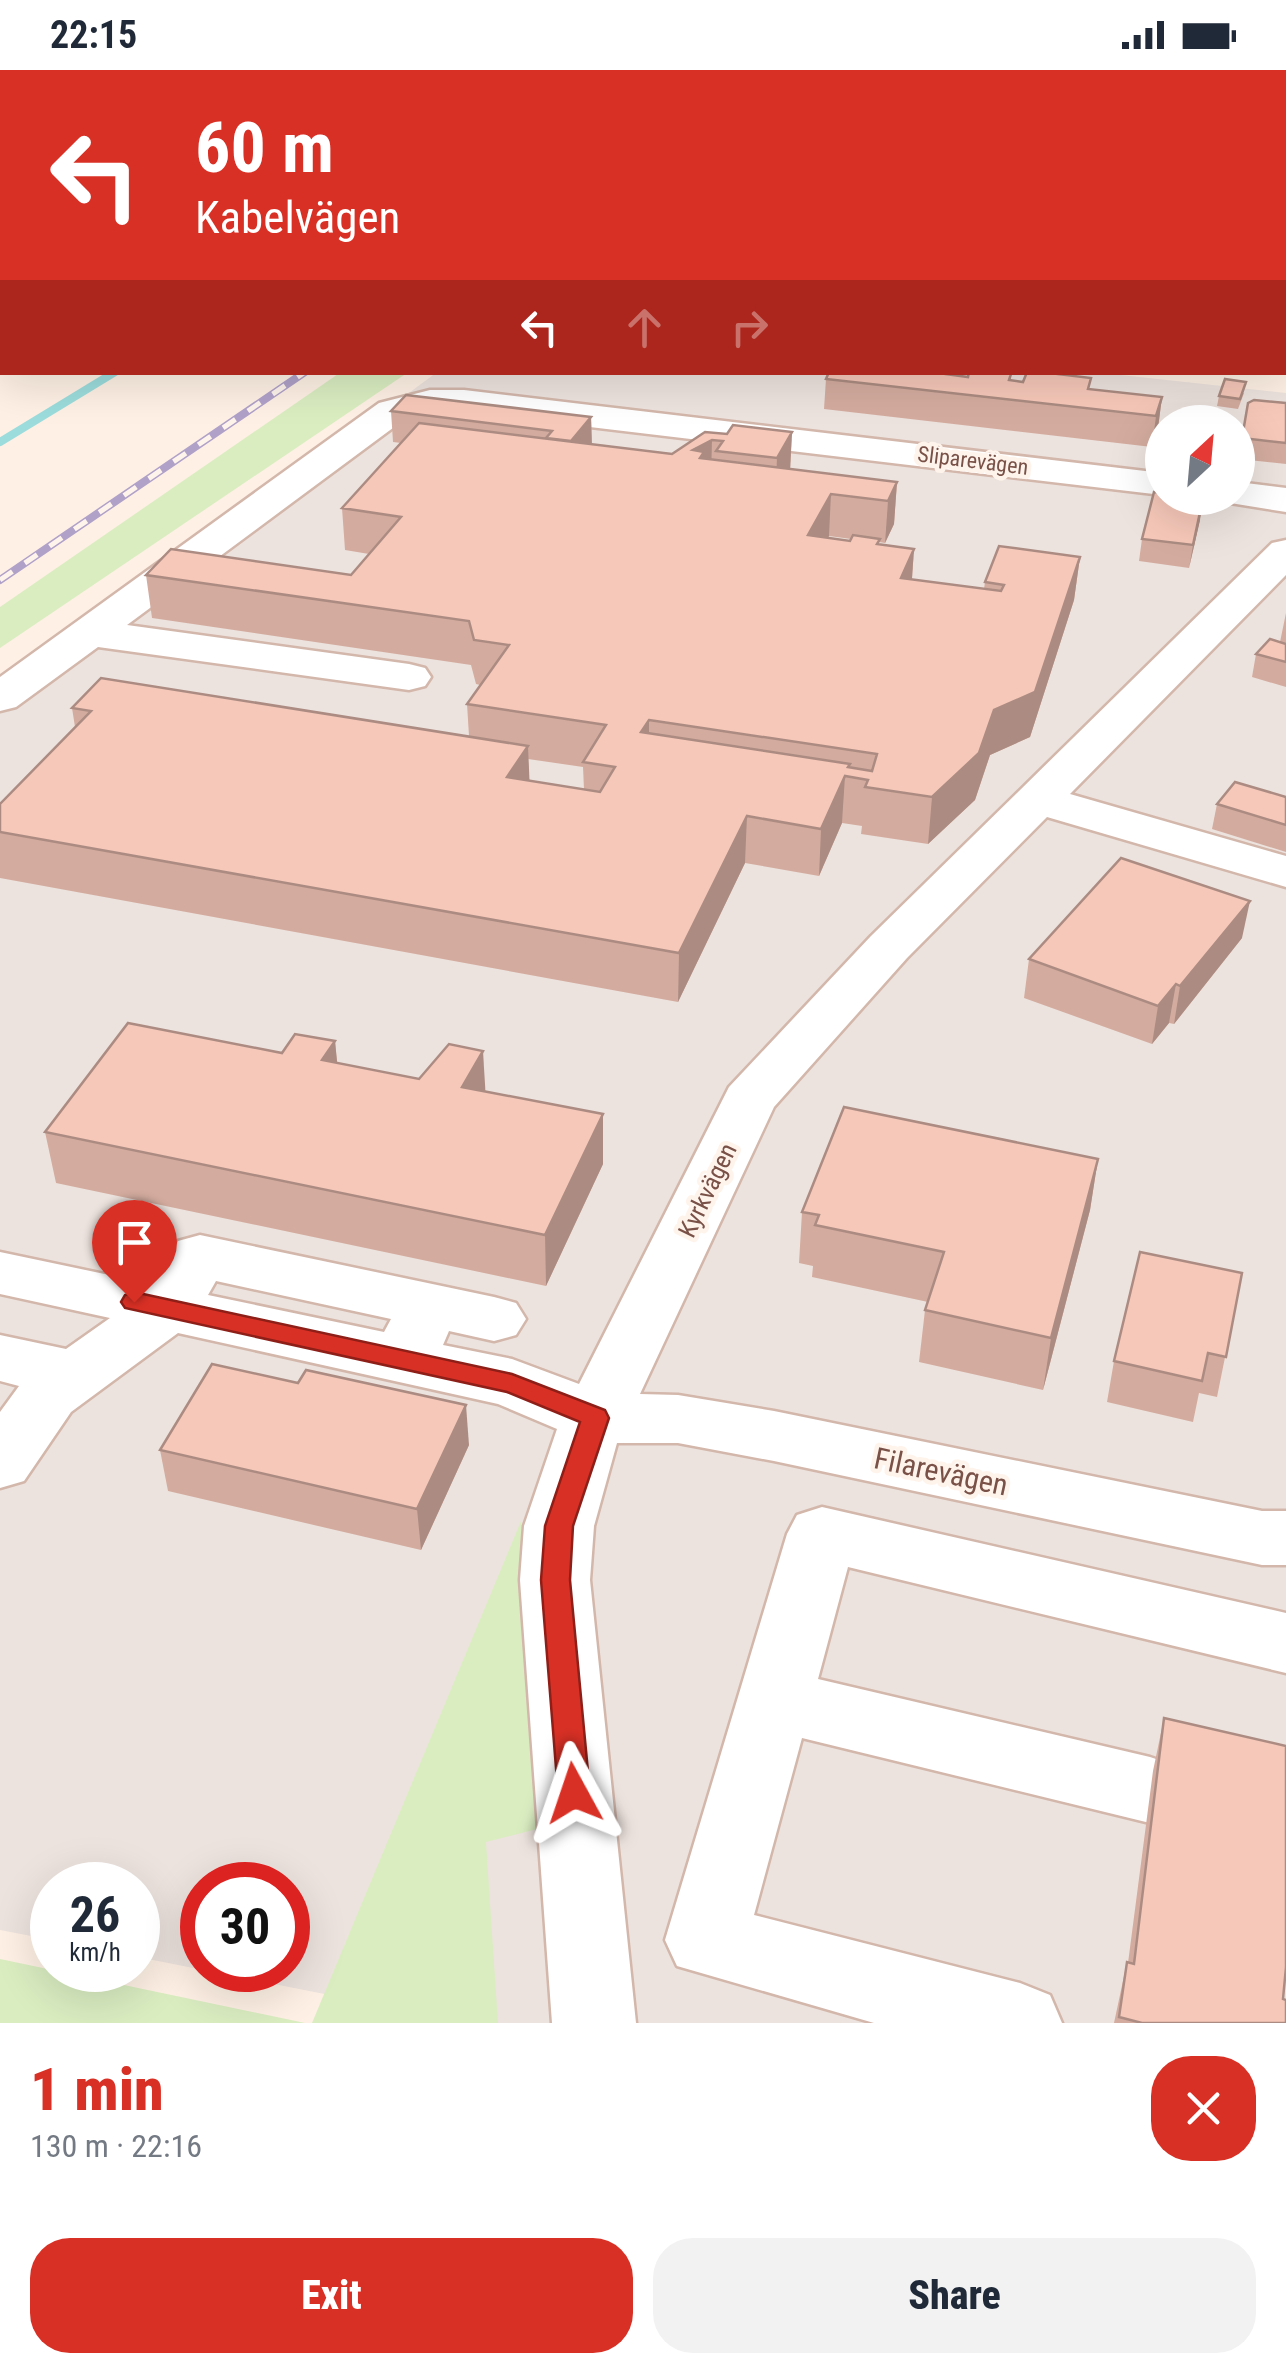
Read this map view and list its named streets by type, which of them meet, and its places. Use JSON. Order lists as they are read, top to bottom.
{
  "streets": {
    "street": ["Sliparevägen", "Kyrkvägen", "Filarevägen"]
  },
  "crossings": [
    ["Kyrkvägen", "Filarevägen"]
  ],
  "north": "top right",
  "page": {
    "status": "22:15",
    "turn": ["60 m", "Kabelvägen"],
    "speed": "26 km/h",
    "limit": "30",
    "heading": ["1 min", "130 m · 22:16"],
    "buttons": ["Exit", "Share"]
  }
}
